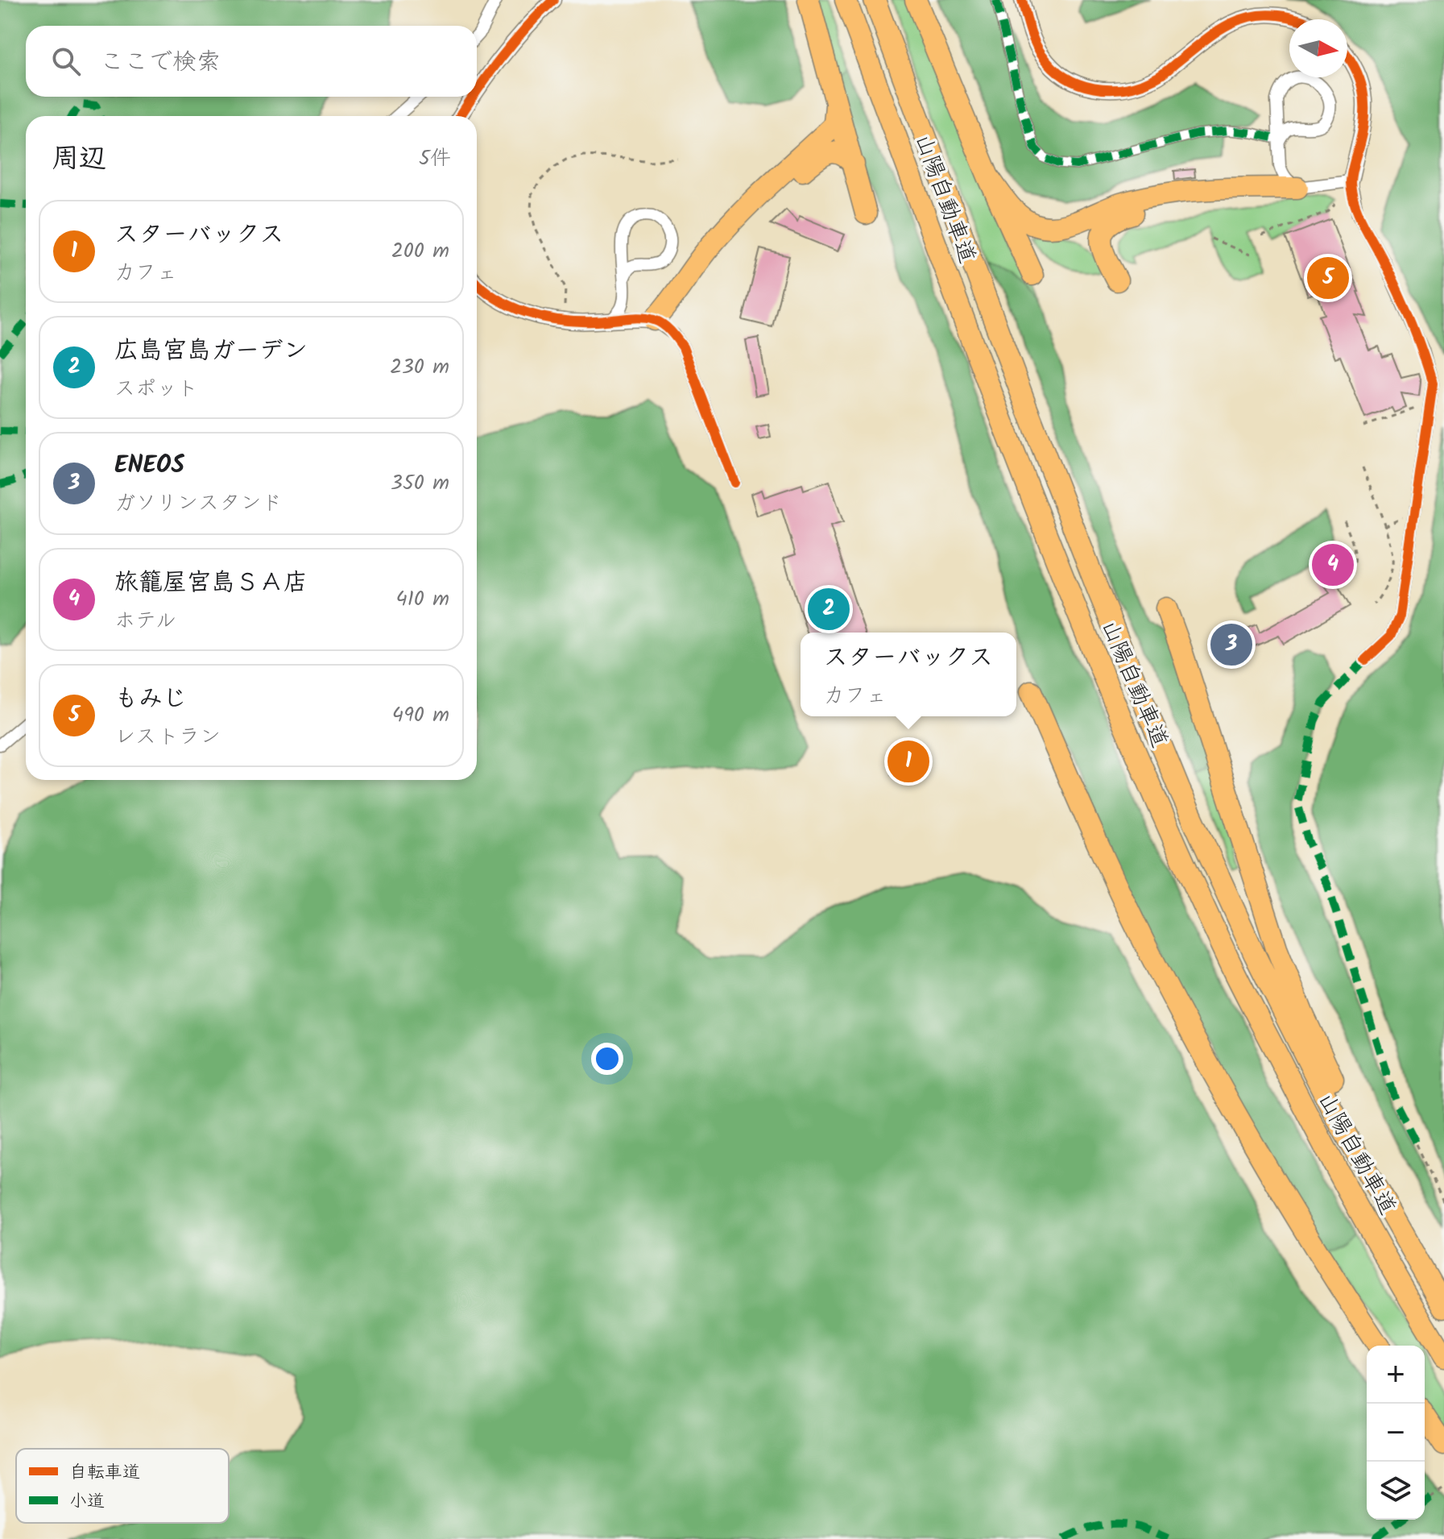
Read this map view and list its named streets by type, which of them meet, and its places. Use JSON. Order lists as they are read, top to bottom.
{
  "streets": {
    "highway": ["山陽自動車道"]
  },
  "legend": ["自転車道", "小道"],
  "north": "right",
  "page": {
    "search": "ここで検索",
    "heading": ["周辺", "5件"],
    "list": [
      {
        "mark": "1",
        "name": "スターバックス",
        "note": "カフェ",
        "value": "200 m"
      },
      {
        "mark": "2",
        "name": "広島宮島ガーデン",
        "note": "スポット",
        "value": "230 m"
      },
      {
        "mark": "3",
        "name": "ENEOS",
        "note": "ガソリンスタンド",
        "value": "350 m"
      },
      {
        "mark": "4",
        "name": "旅籠屋宮島ＳＡ店",
        "note": "ホテル",
        "value": "410 m"
      },
      {
        "mark": "5",
        "name": "もみじ",
        "note": "レストラン",
        "value": "490 m"
      }
    ],
    "pins": [
      "5",
      "4",
      "2",
      "3",
      "1"
    ],
    "popup": ["スターバックス", "カフェ"],
    "map_buttons": ["+", "−"]
  }
}
